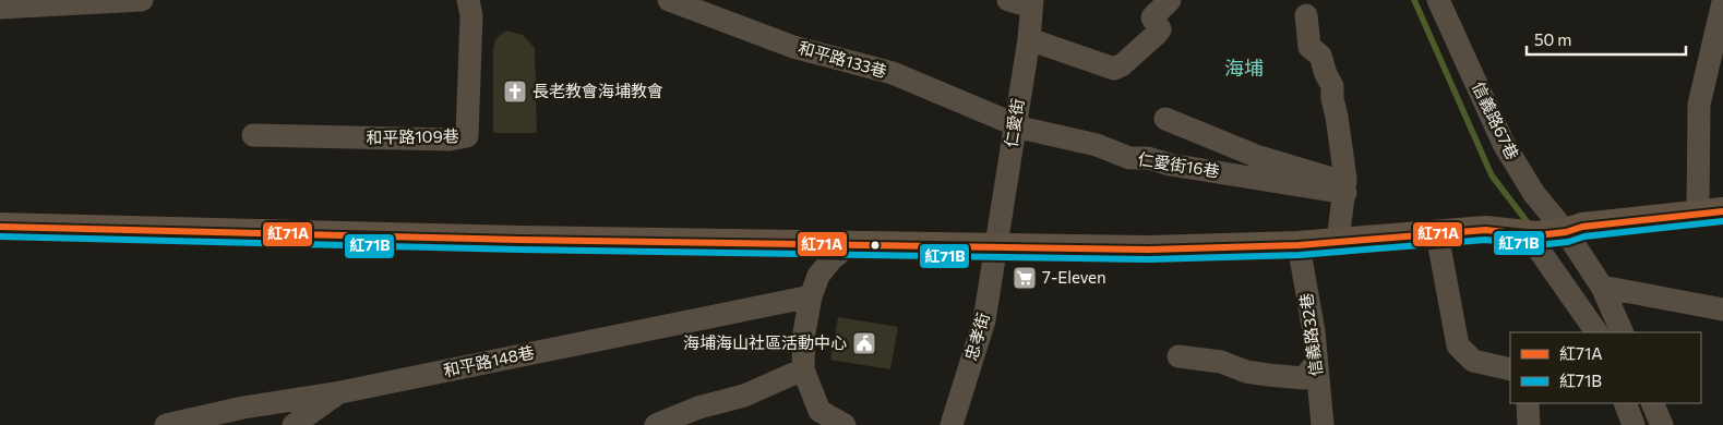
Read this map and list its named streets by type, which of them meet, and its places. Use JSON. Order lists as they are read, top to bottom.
{
  "streets": {
    "street": [
      "和平路133巷",
      "信義路67巷",
      "仁愛街",
      "和平路109巷",
      "仁愛街16巷",
      "信義路32巷",
      "忠孝街",
      "和平路148巷"
    ]
  },
  "crossings": [
    ["和平路133巷", "仁愛街"],
    ["和平路133巷", "仁愛街16巷"],
    ["仁愛街", "仁愛街16巷"],
    ["仁愛街", "忠孝街"]
  ],
  "districts": ["海埔"],
  "places": {
    "church": ["長老教會海埔教會"],
    "supermarket": ["7-Eleven"],
    "public building": ["海埔海山社區活動中心"]
  },
  "lines": ["transit line 紅71A", "transit line 紅71B"],
  "legend": ["紅71A", "紅71B"],
  "scale_bar": "50 m"
}
